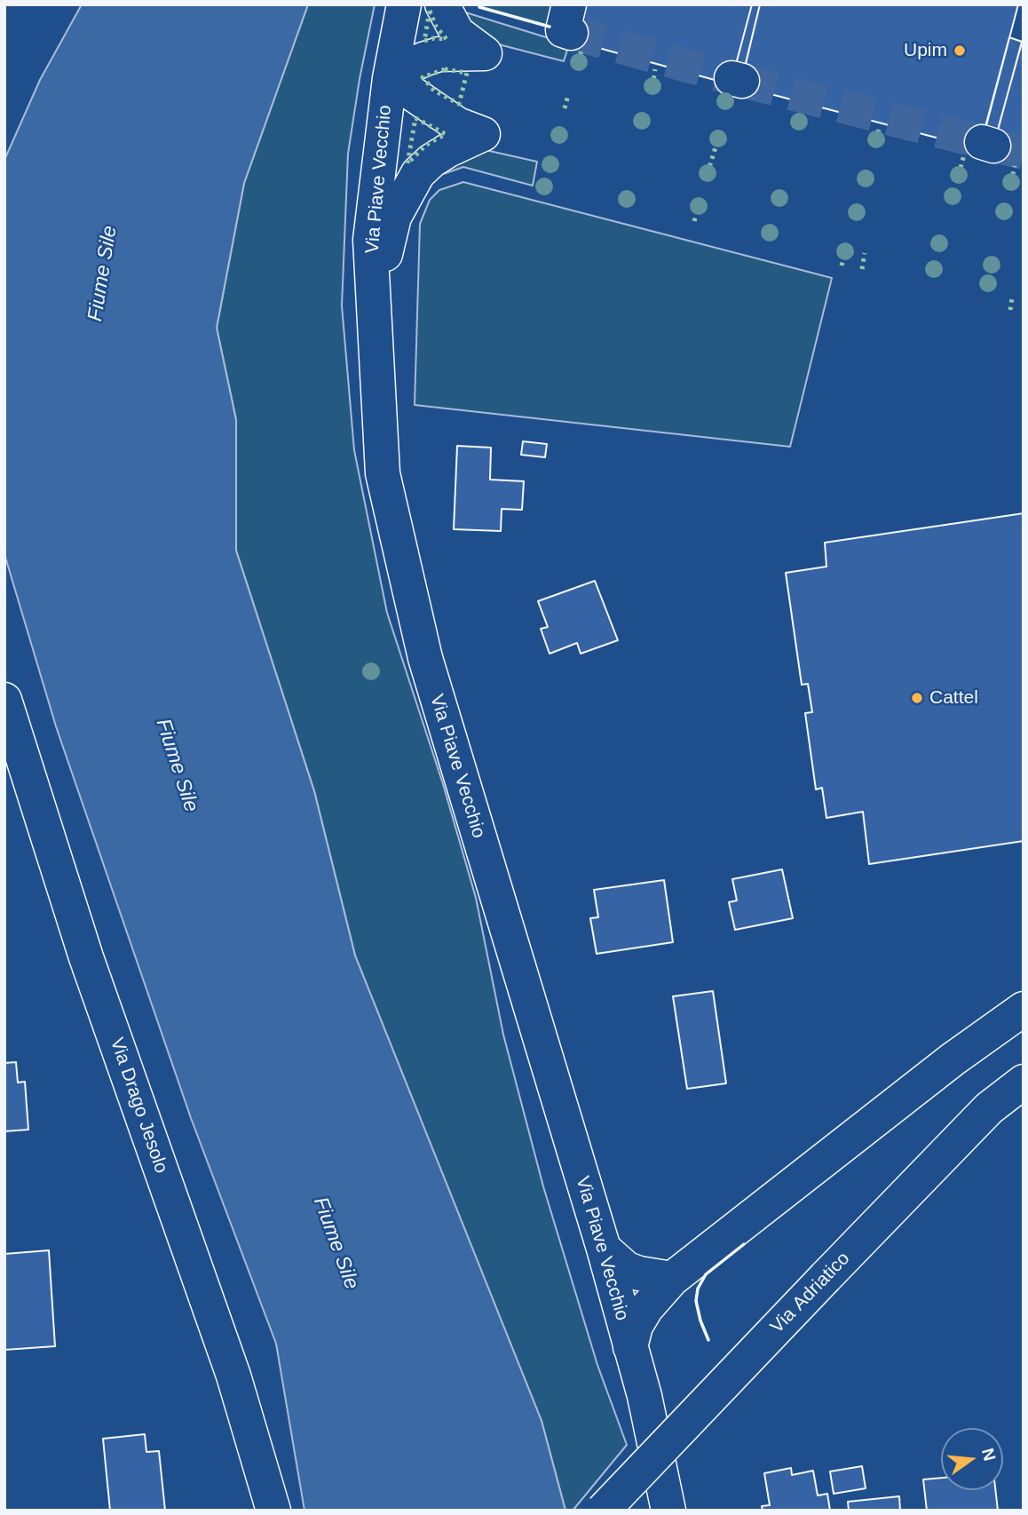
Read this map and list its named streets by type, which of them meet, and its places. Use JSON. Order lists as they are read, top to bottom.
{
  "streets": {
    "street": ["Via Piave Vecchio", "Via Drago Jesolo", "Via Adriatico"]
  },
  "water": ["Fiume Sile"],
  "places": ["Upim", "Cattel"],
  "north": "right"
}
